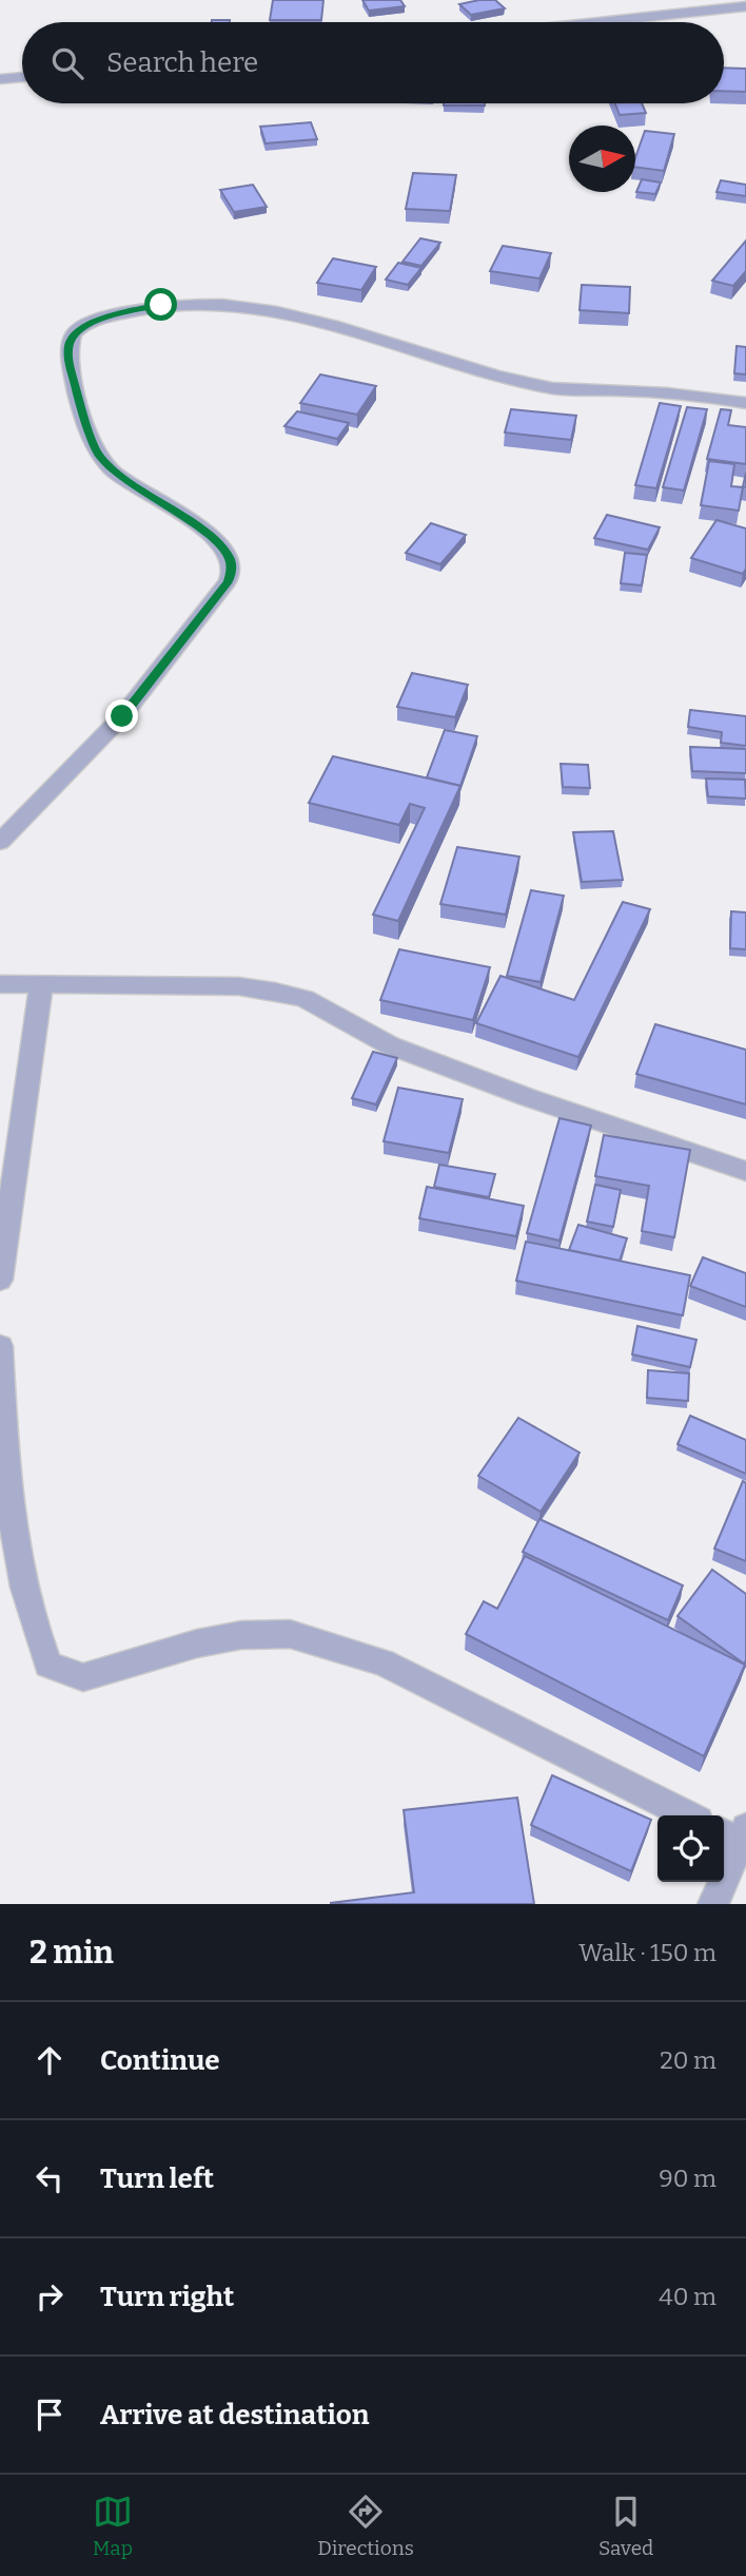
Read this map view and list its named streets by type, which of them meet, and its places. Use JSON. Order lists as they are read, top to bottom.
{
  "north": "right",
  "page": {
    "search": "Search here",
    "heading": ["2 min", "Walk · 150 m"],
    "list": [
      ["Continue", "20 m"],
      ["Turn left", "90 m"],
      ["Turn right", "40 m"],
      "Arrive at destination"
    ],
    "nav": ["Map", "Directions", "Saved"]
  }
}
